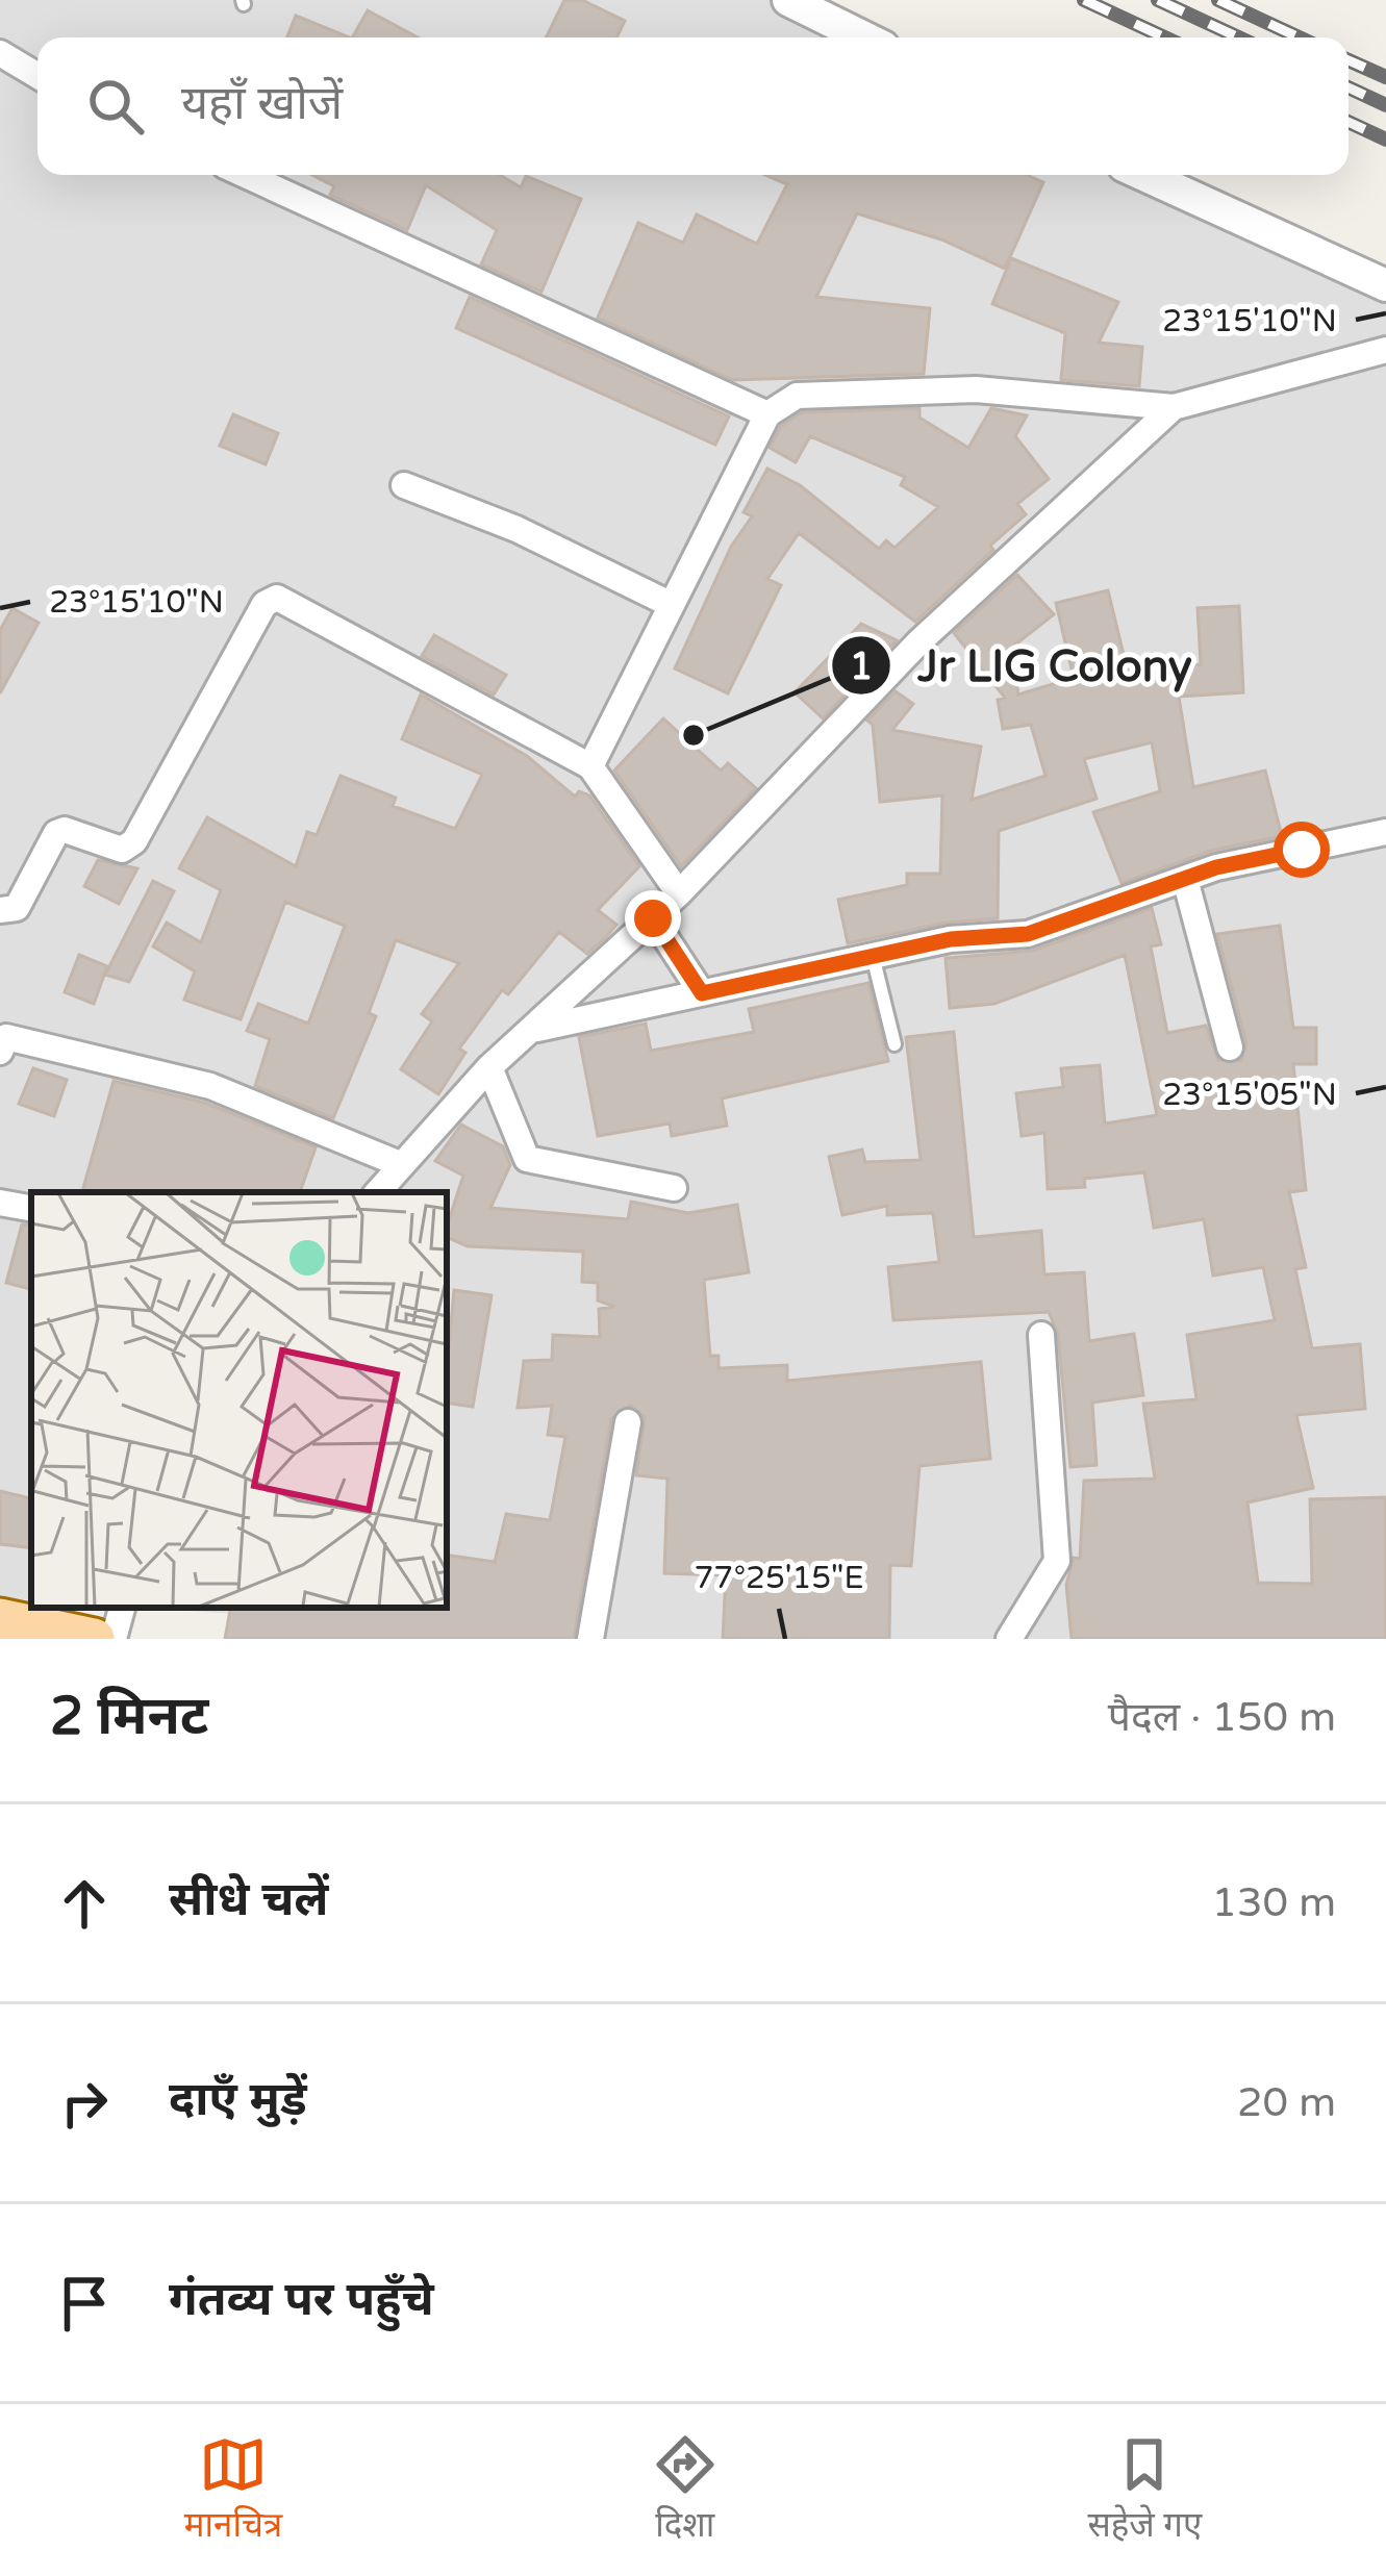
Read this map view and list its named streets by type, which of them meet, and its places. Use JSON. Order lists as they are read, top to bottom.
{
  "places": ["Jr LIG Colony"],
  "page": {
    "search": "यहाँ खोजें",
    "heading": ["2 मिनट", "पैदल · 150 m"],
    "list": [
      ["सीधे चलें", "130 m"],
      ["दाएँ मुड़ें", "20 m"],
      "गंतव्य पर पहुँचे"
    ],
    "nav": ["मानचित्र", "दिशा", "सहेजे गए"]
  },
  "coordinates": ["23°15'10\"N", "23°15'05\"N", "77°25'15\"E"]
}
